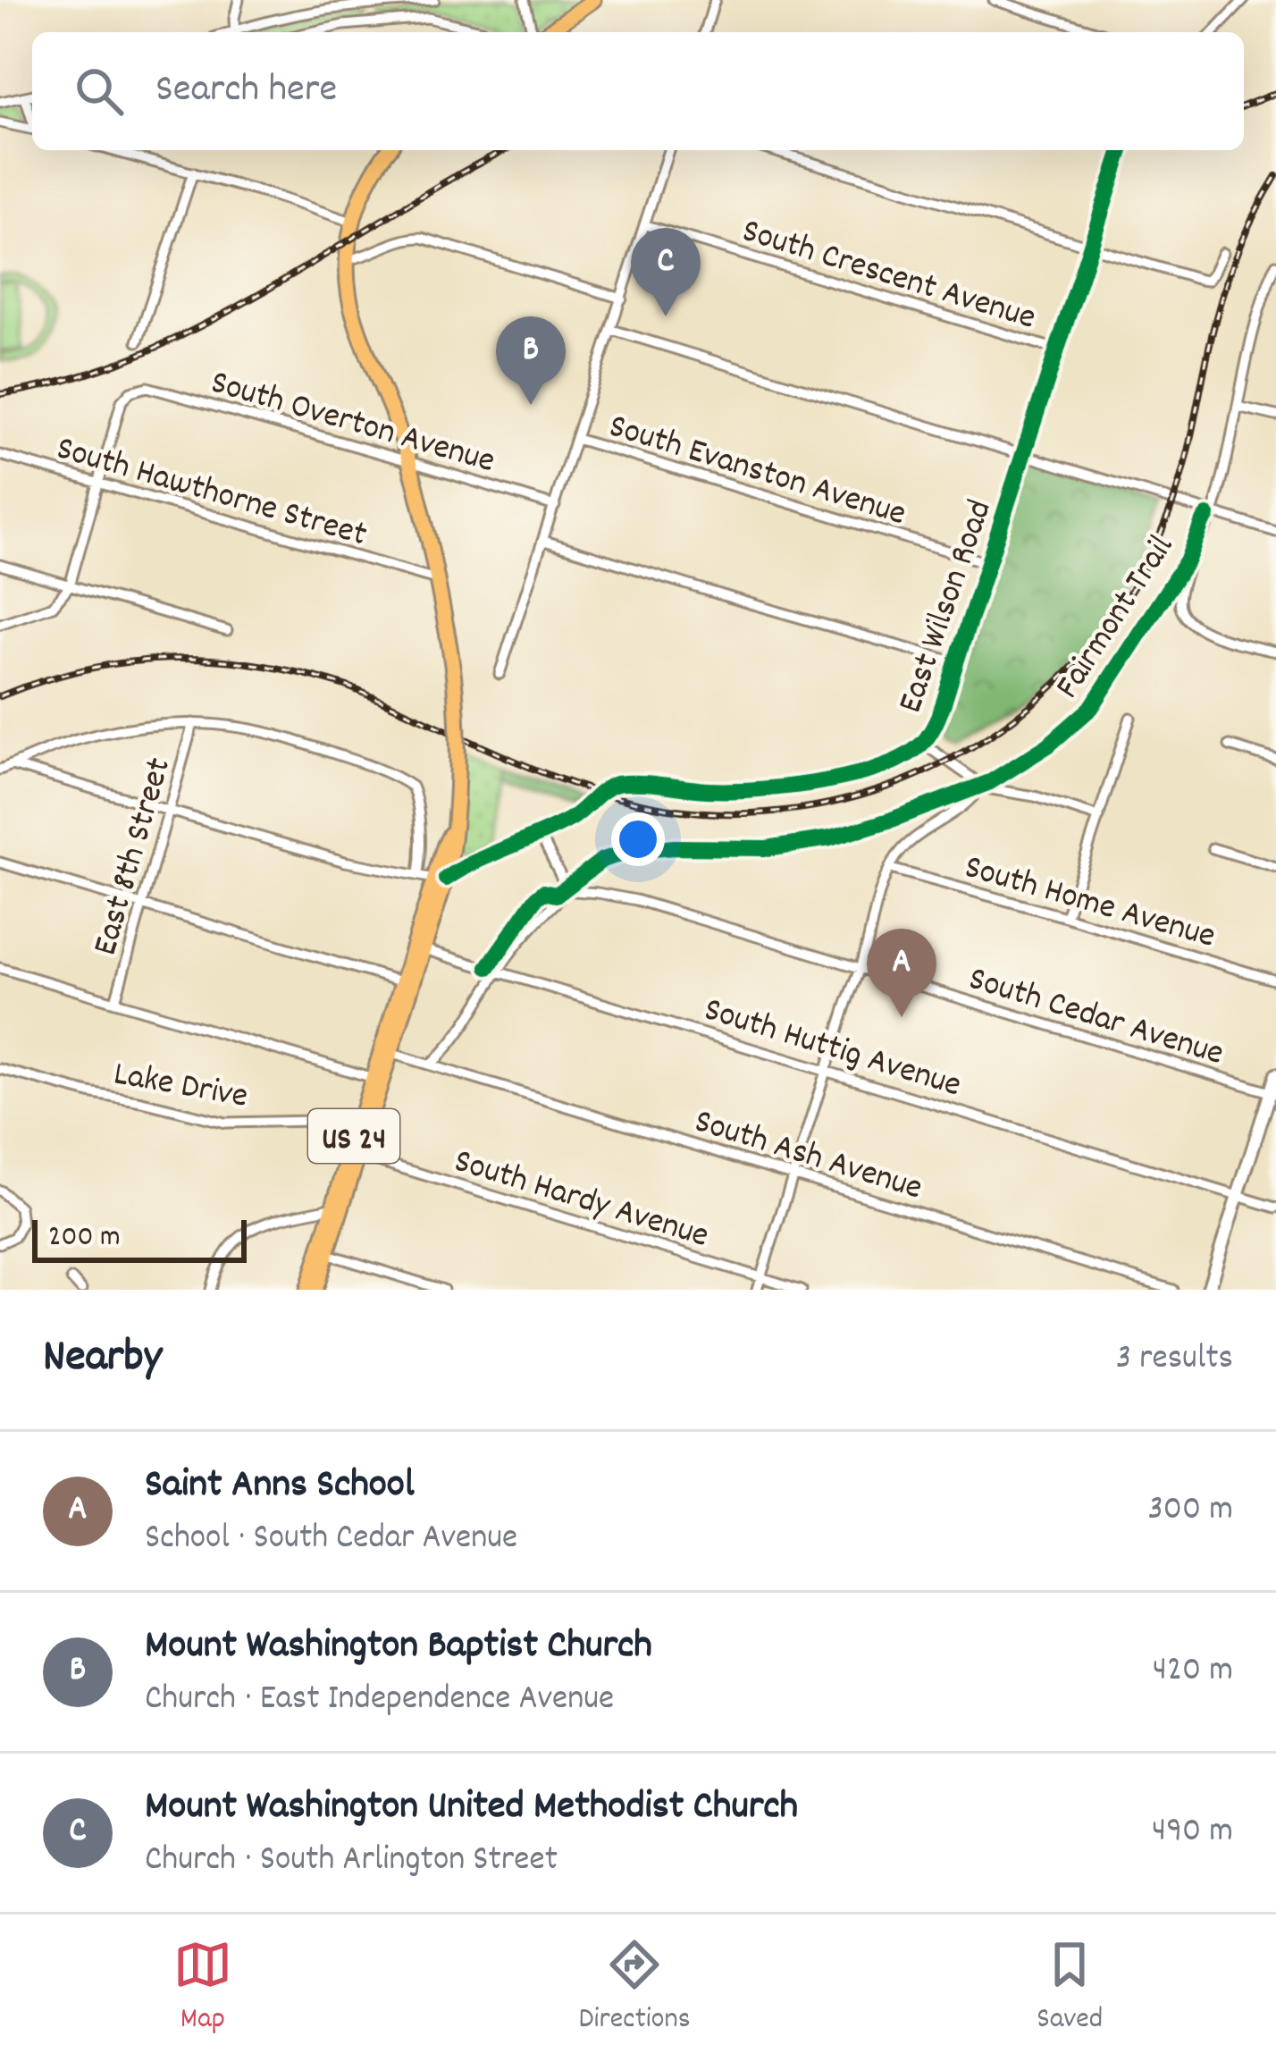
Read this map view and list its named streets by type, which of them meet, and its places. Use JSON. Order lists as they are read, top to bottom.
{
  "streets": {
    "main road": ["US 24"],
    "street": [
      "South Crescent Avenue",
      "South Overton Avenue",
      "South Evanston Avenue",
      "South Hawthorne Street",
      "East Wilson Road",
      "East 8th Street",
      "South Home Avenue",
      "South Cedar Avenue",
      "South Huttig Avenue",
      "Lake Drive",
      "South Ash Avenue",
      "South Hardy Avenue"
    ],
    "cycle path": ["Fairmont Trail"]
  },
  "crossings": [
    ["South Crescent Avenue", "East Wilson Road"],
    ["South Overton Avenue", "South Hawthorne Street"],
    ["South Overton Avenue", "US 24"],
    ["South Evanston Avenue", "East Wilson Road"],
    ["South Hawthorne Street", "US 24"],
    ["East Wilson Road", "US 24"],
    ["South Huttig Avenue", "US 24"],
    ["Lake Drive", "US 24"],
    ["US 24", "South Ash Avenue"],
    ["US 24", "South Hardy Avenue"]
  ],
  "scale_bar": "200 m",
  "page": {
    "search": "Search here",
    "pins": ["C", "B", "A"],
    "scale": "200 m",
    "heading": ["Nearby", "3 results"],
    "list": [
      {
        "mark": "A",
        "name": "Saint Anns School",
        "note": "School · South Cedar Avenue",
        "value": "300 m"
      },
      {
        "mark": "B",
        "name": "Mount Washington Baptist Church",
        "note": "Church · East Independence Avenue",
        "value": "420 m"
      },
      {
        "mark": "C",
        "name": "Mount Washington United Methodist Church",
        "note": "Church · South Arlington Street",
        "value": "490 m"
      }
    ],
    "nav": ["Map", "Directions", "Saved"]
  }
}
